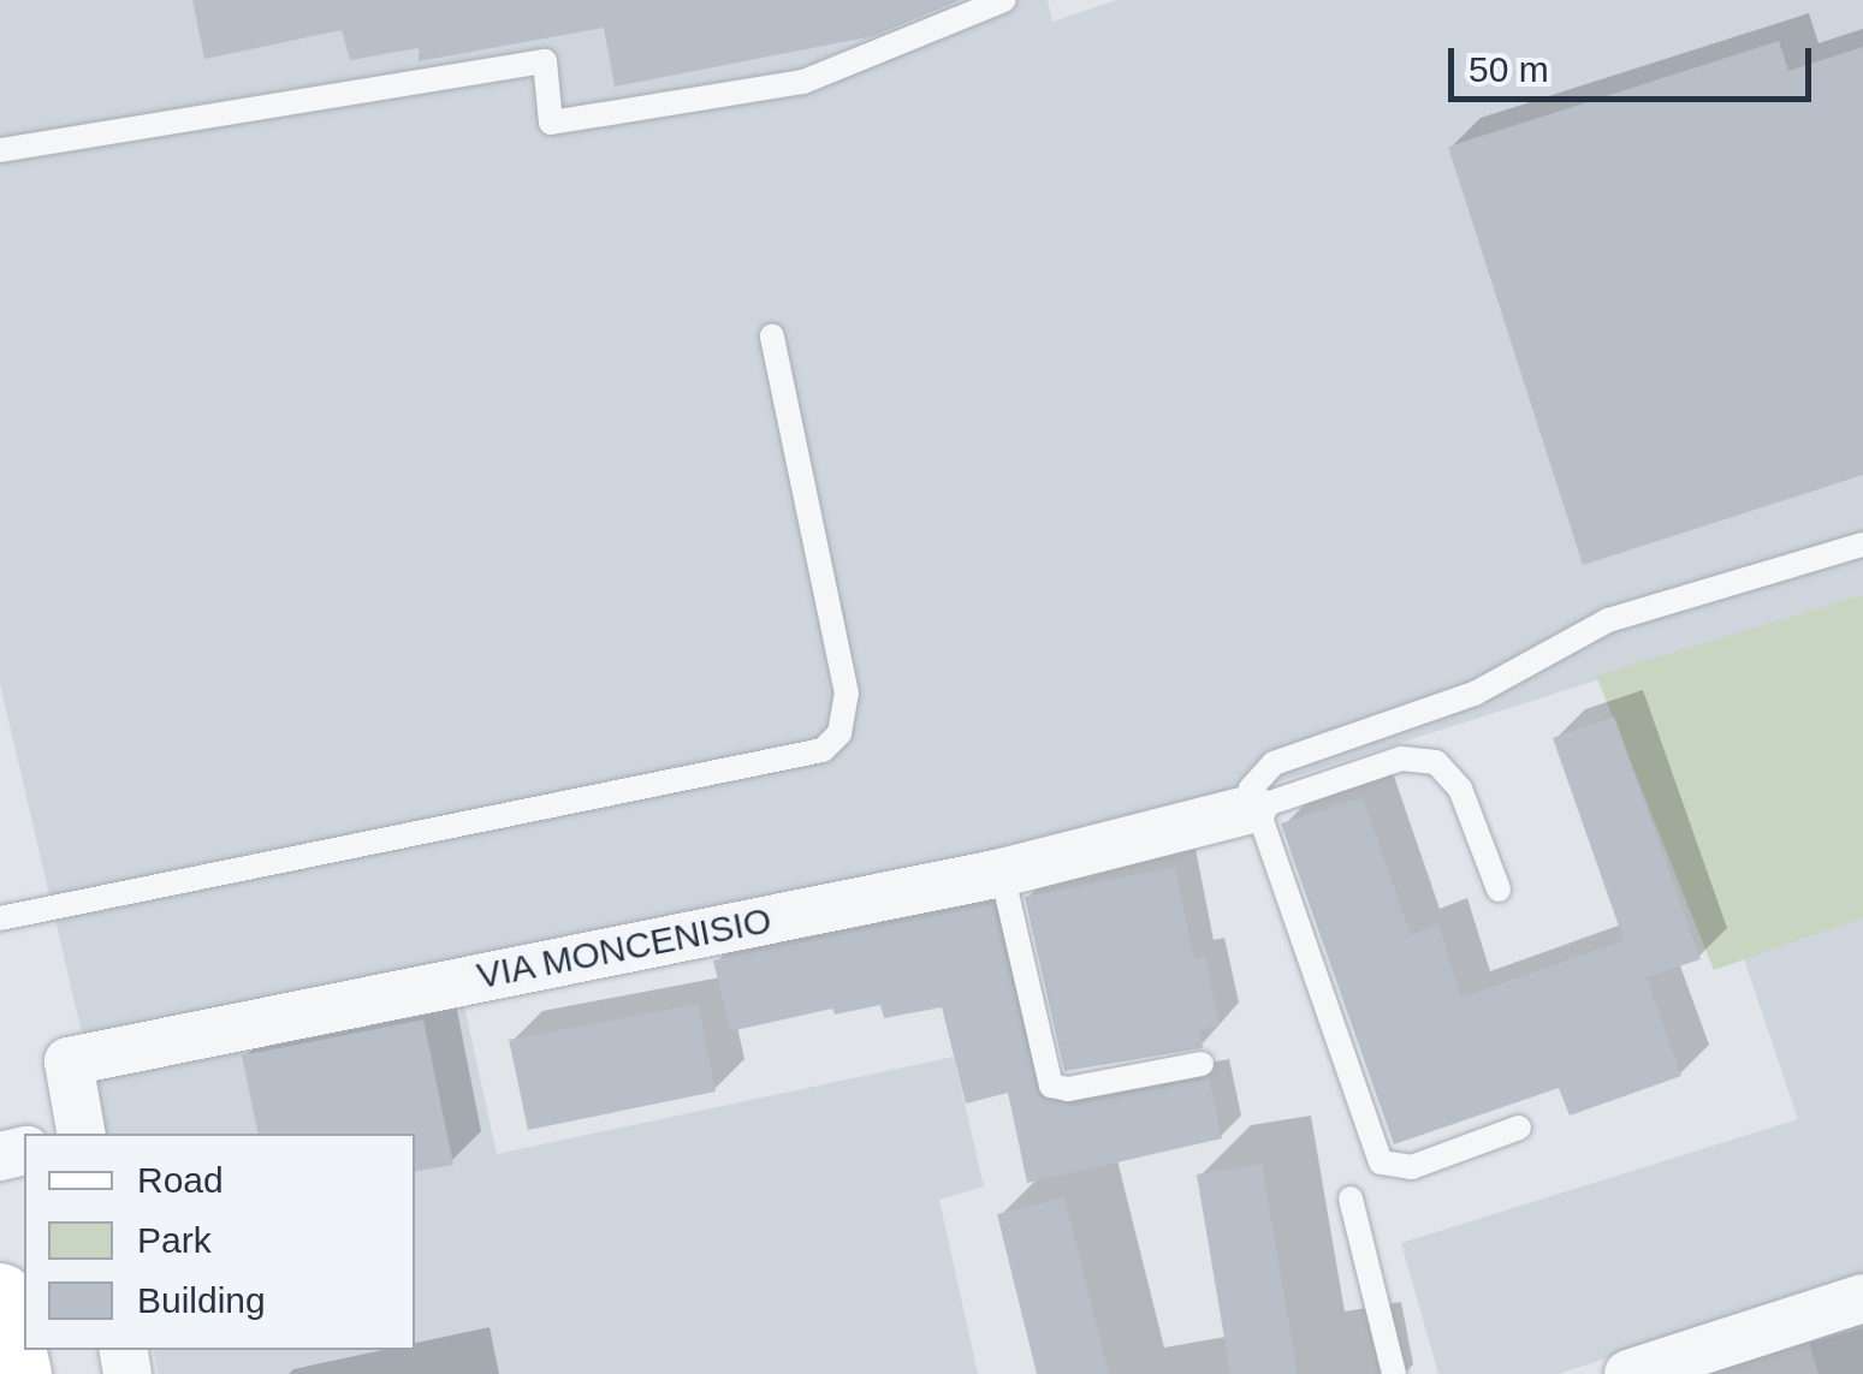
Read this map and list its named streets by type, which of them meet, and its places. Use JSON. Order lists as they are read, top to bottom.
{
  "streets": {
    "street": ["VIA MONCENISIO"]
  },
  "legend": ["Road", "Park", "Building"],
  "scale_bar": "50 m"
}
